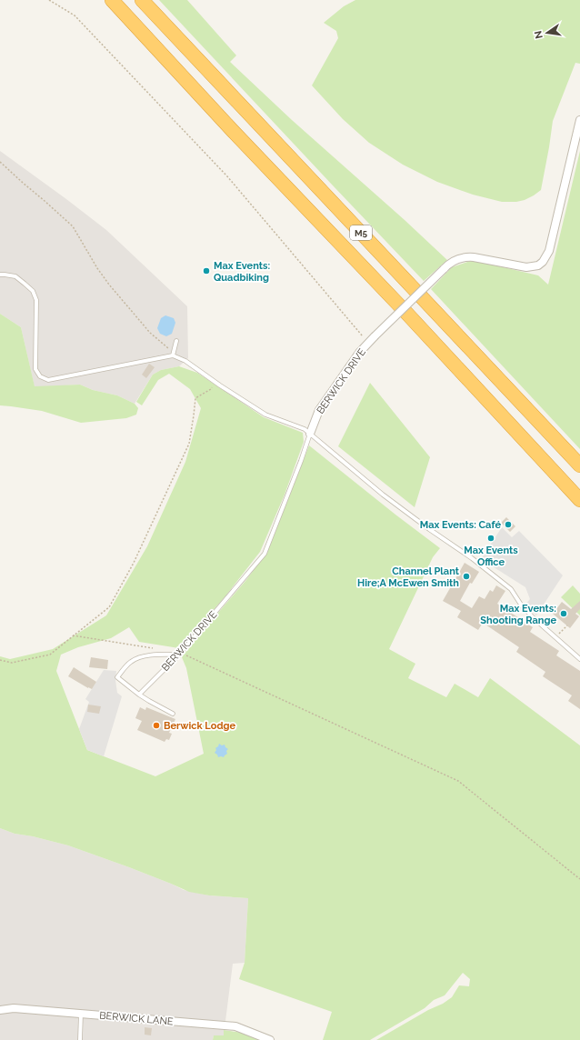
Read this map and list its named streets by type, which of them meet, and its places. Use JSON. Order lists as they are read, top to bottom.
{
  "streets": {
    "highway": ["M5"],
    "street": ["BERWICK DRIVE", "BERWICK LANE"]
  },
  "places": [
    "Max Events: Quadbiking",
    "Max Events: Café",
    "Max Events Office",
    "Channel Plant Hire;A McEwen Smith",
    "Max Events: Shooting Range",
    "Berwick Lodge"
  ],
  "north": "left"
}
